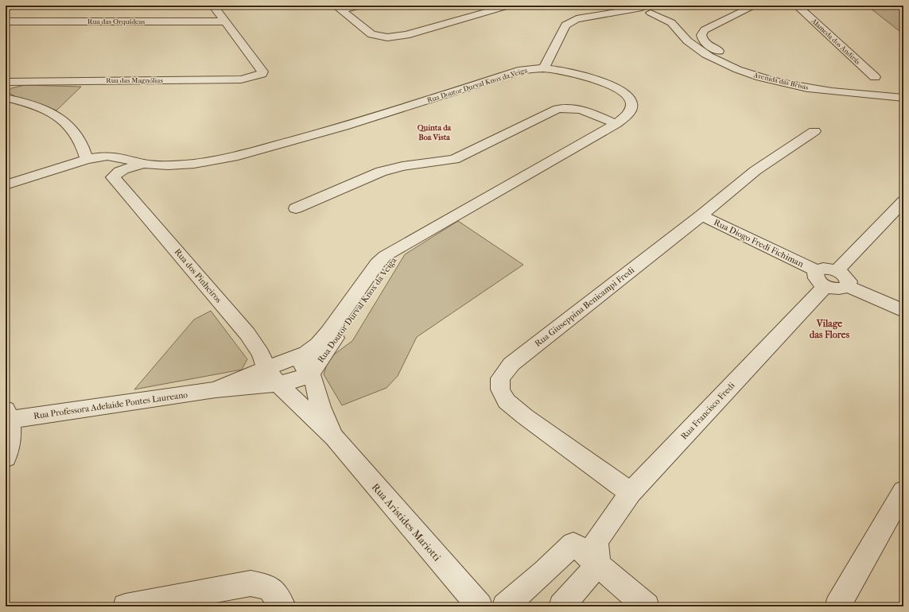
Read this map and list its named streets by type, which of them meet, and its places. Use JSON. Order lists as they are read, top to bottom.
{
  "streets": {
    "street": [
      "Rua das Orquídeas",
      "Alameda dos Andirás",
      "Rua das Magnólias",
      "Avenida das Brisas",
      "Rua Doutor Durval Knox da Veiga",
      "Rua Diogo Fredi Fichiman",
      "Rua dos Pinheiros",
      "Rua Giuseppina Benicampi Fredi",
      "Rua Professora Adelaide Pontes Laureano",
      "Rua Francisco Fredi",
      "Rua Aristides Mariotti"
    ]
  },
  "crossings": [
    ["Rua das Orquídeas", "Rua das Magnólias"],
    ["Rua Doutor Durval Knox da Veiga", "Rua Aristides Mariotti"],
    ["Rua Diogo Fredi Fichiman", "Rua Giuseppina Benicampi Fredi"],
    ["Rua Diogo Fredi Fichiman", "Rua Francisco Fredi"],
    ["Rua dos Pinheiros", "Rua Professora Adelaide Pontes Laureano"],
    ["Rua dos Pinheiros", "Rua Aristides Mariotti"],
    ["Rua Giuseppina Benicampi Fredi", "Rua Francisco Fredi"],
    ["Rua Professora Adelaide Pontes Laureano", "Rua Aristides Mariotti"]
  ],
  "districts": ["Quinta da Boa Vista", "Vilage das Flores"]
}
